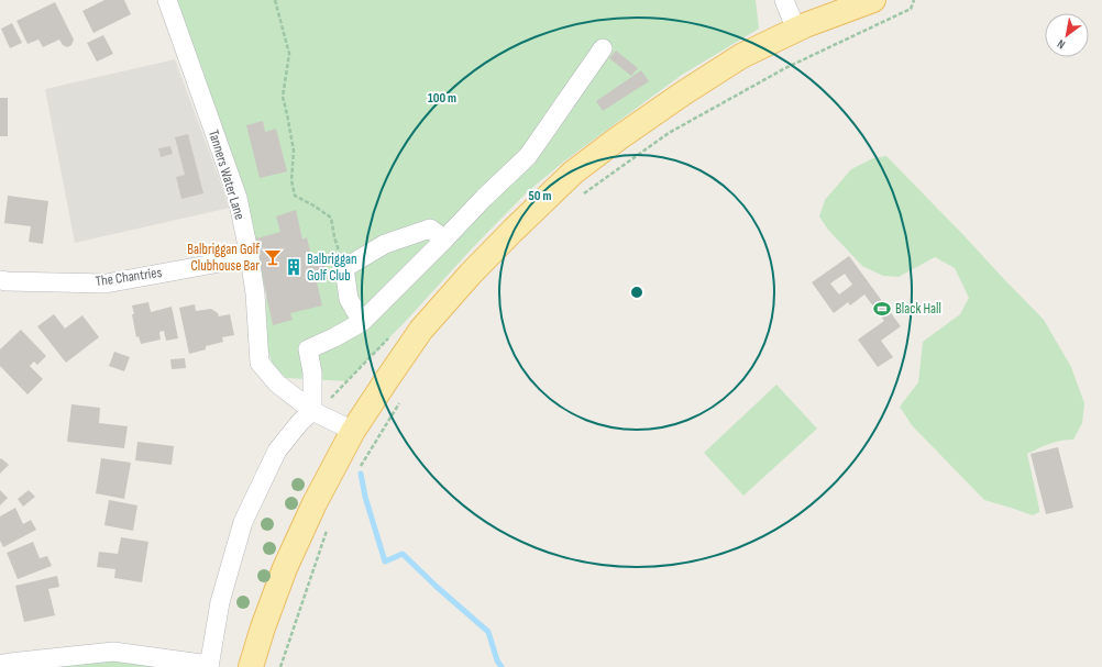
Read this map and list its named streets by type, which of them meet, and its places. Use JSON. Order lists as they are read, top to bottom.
{
  "streets": {
    "street": ["Tanners Water Lane", "The Chantries"]
  },
  "crossings": [
    ["Tanners Water Lane", "The Chantries"]
  ],
  "places": {
    "bar": ["Balbriggan Golf Clubhouse Bar"],
    "building": ["Balbriggan Golf Club"],
    "sports": ["Black Hall"]
  },
  "north": "bottom left",
  "rings": ["100 m", "50 m"]
}
